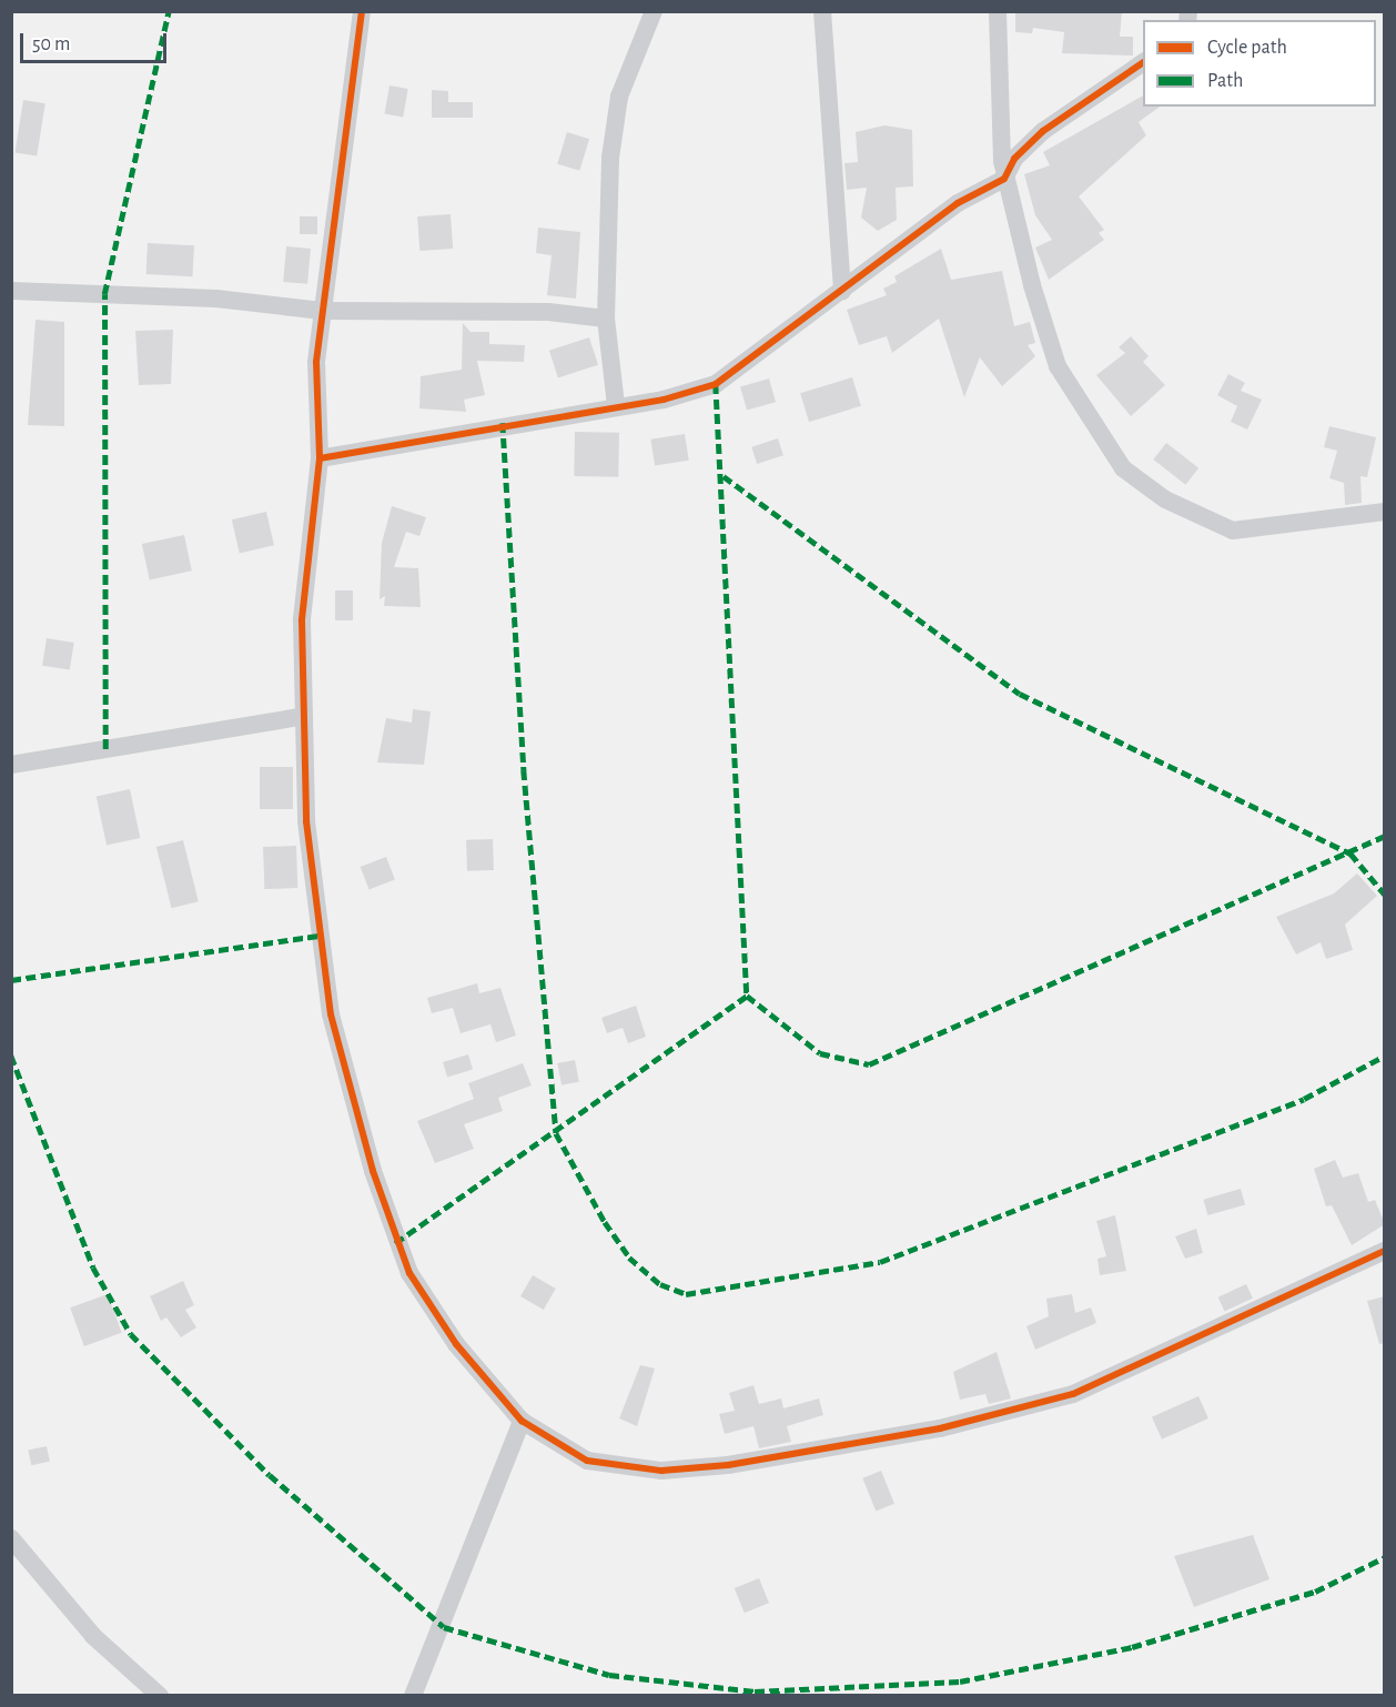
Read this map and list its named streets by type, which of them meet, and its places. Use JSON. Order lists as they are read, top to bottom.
{
  "legend": ["Cycle path", "Path"],
  "scale_bar": "50 m"
}
